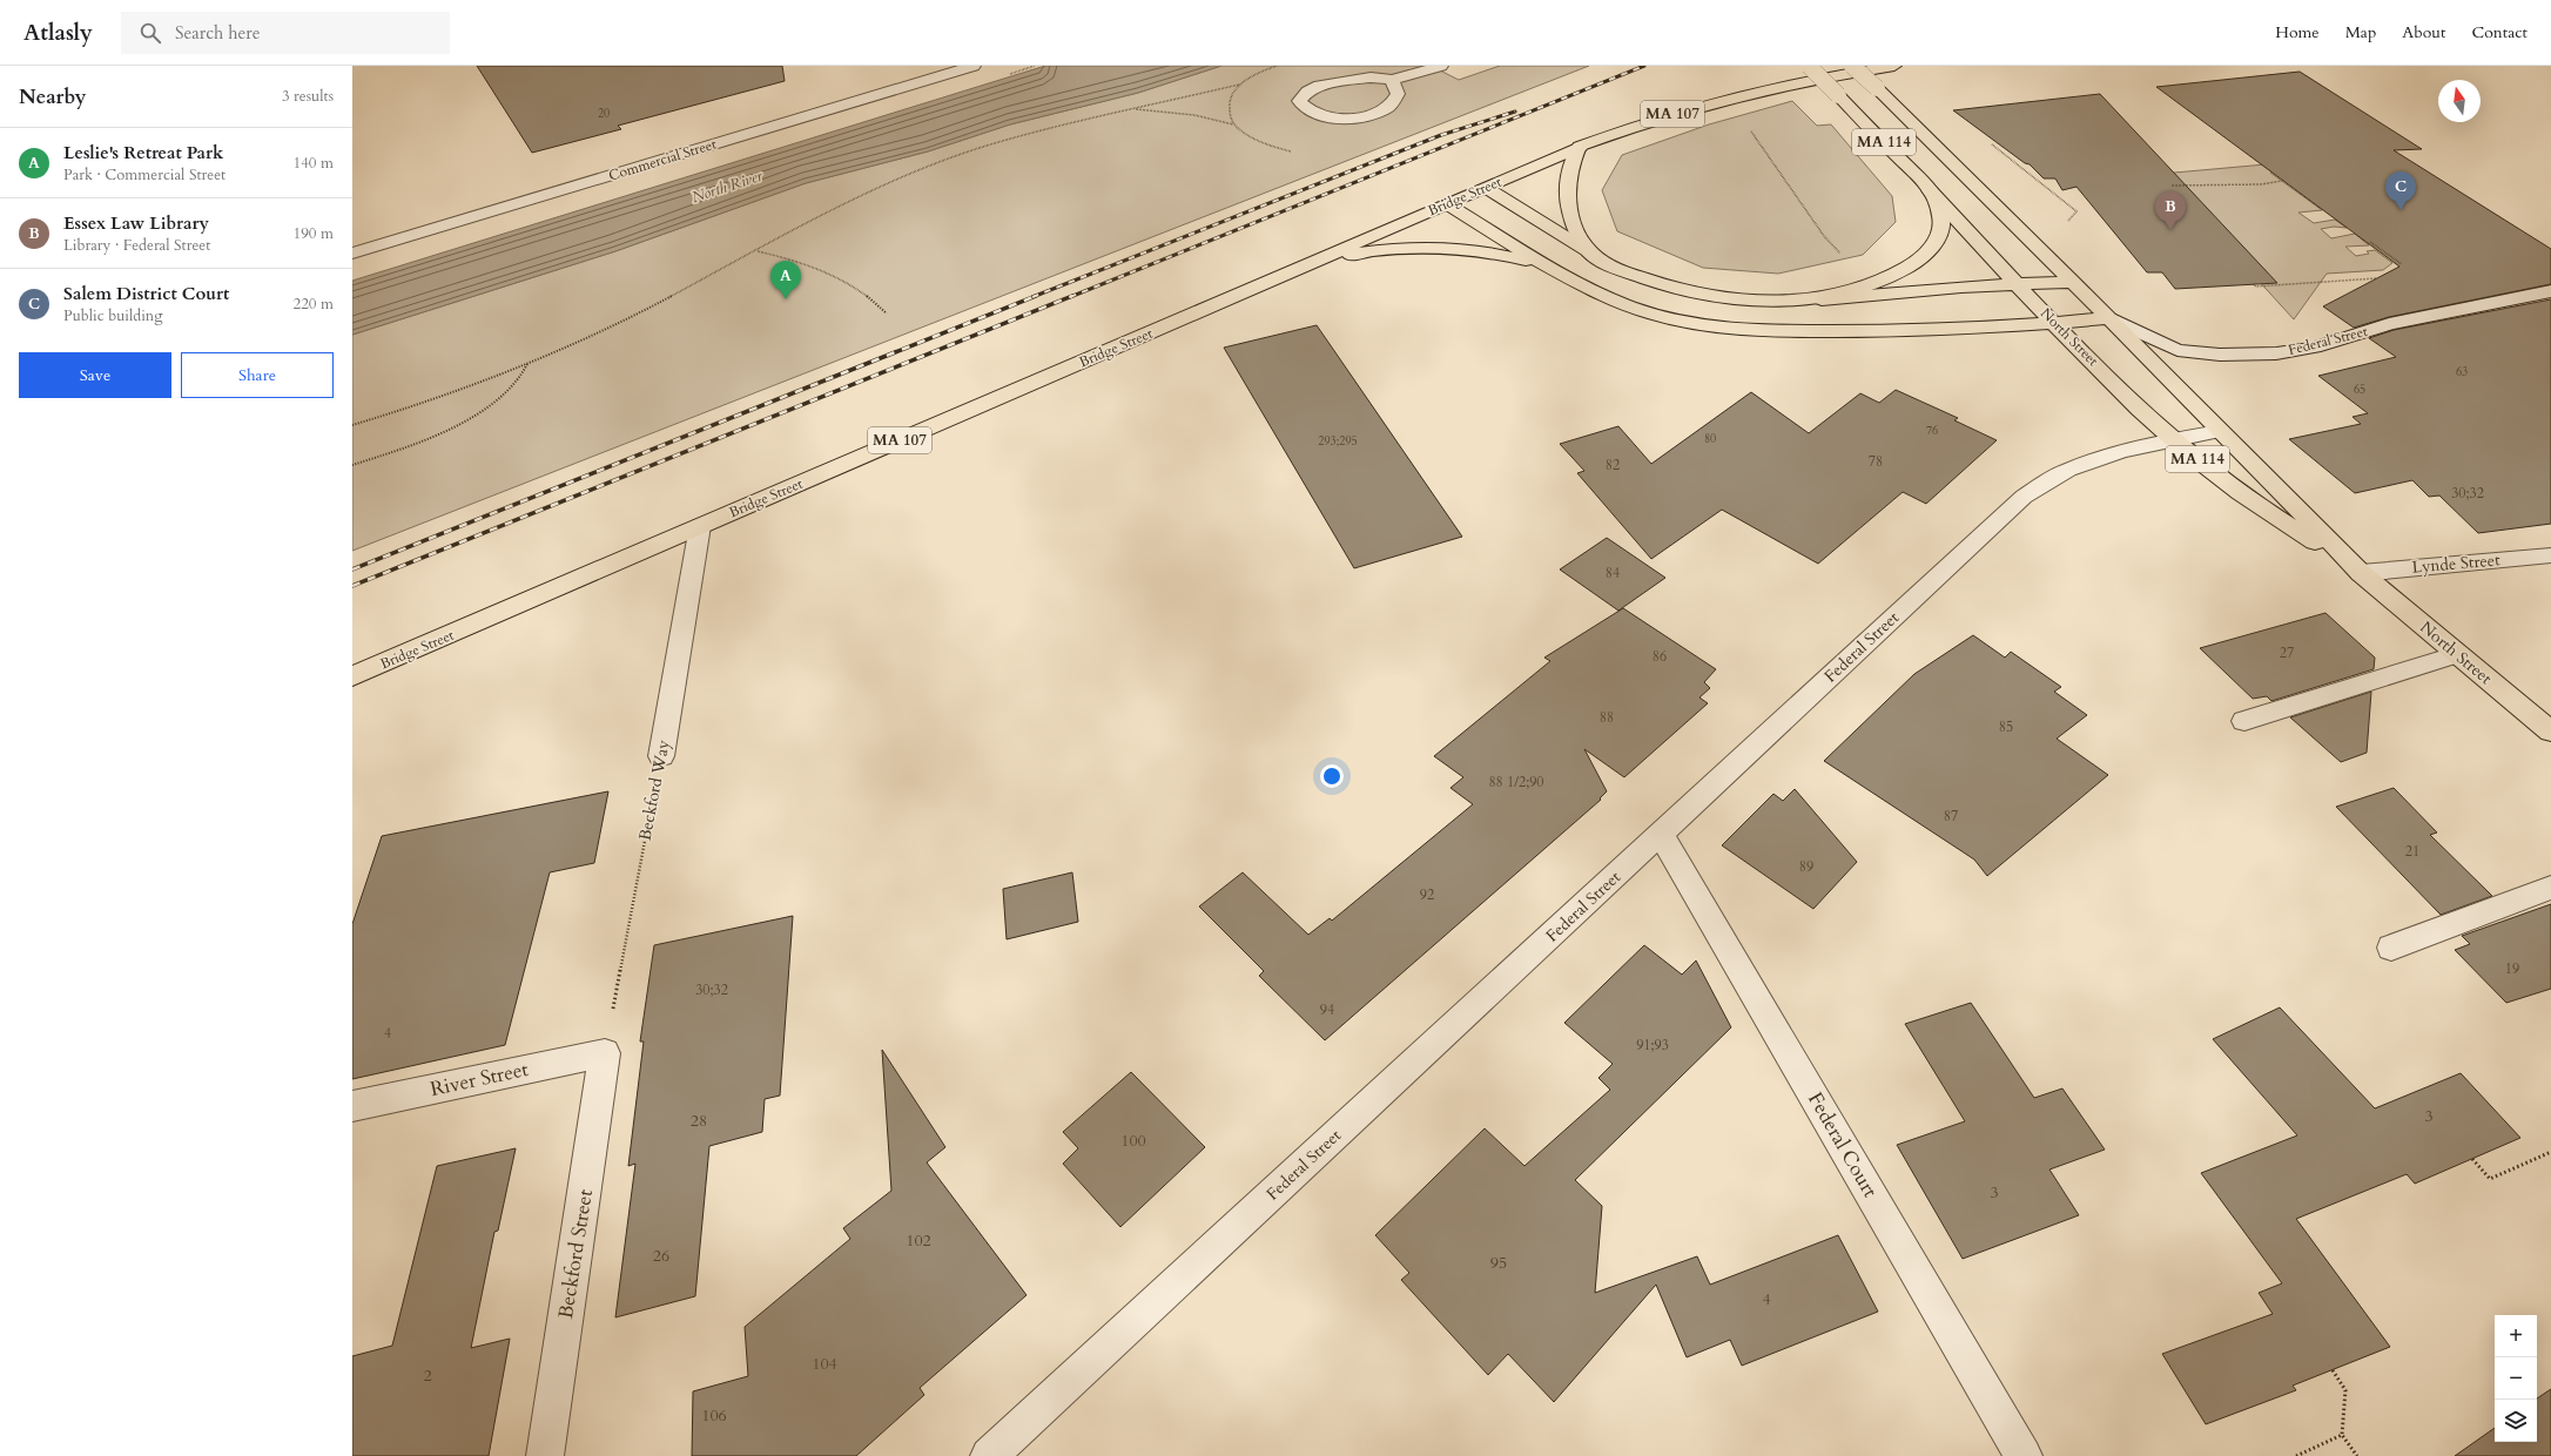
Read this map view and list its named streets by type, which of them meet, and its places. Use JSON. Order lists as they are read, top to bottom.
{
  "streets": {
    "main road": [
      "MA 107",
      "MA 114",
      "Bridge Street",
      "North Street"
    ],
    "street": [
      "Commercial Street",
      "Federal Street",
      "Lynde Street",
      "Beckford Way",
      "River Street",
      "Federal Court",
      "Beckford Street"
    ]
  },
  "crossings": [
    ["Bridge Street", "Beckford Way"],
    ["North Street", "Federal Street"],
    ["North Street", "Lynde Street"],
    ["Federal Street", "Federal Court"],
    ["Beckford Way", "River Street"],
    ["Beckford Way", "Beckford Street"],
    ["River Street", "Beckford Street"]
  ],
  "water": ["North River"],
  "house_numbers": [
    "20",
    "63",
    "65",
    "76",
    "80",
    "293;295",
    "78",
    "82",
    "30;32",
    "84",
    "27",
    "86",
    "88",
    "85",
    "88 1/2;90",
    "87",
    "21",
    "89",
    "92",
    "19",
    "30;32",
    "94",
    "4",
    "91;93",
    "3",
    "28",
    "100",
    "3",
    "102",
    "26",
    "95",
    "4",
    "104",
    "2",
    "106"
  ],
  "north": "top",
  "page": {
    "header": "Atlasly",
    "search": "Search here",
    "nav": [
      "Home",
      "Map",
      "About",
      "Contact"
    ],
    "heading": ["Nearby", "3 results"],
    "list": [
      {
        "mark": "A",
        "name": "Leslie's Retreat Park",
        "note": "Park · Commercial Street",
        "value": "140 m"
      },
      {
        "mark": "B",
        "name": "Essex Law Library",
        "note": "Library · Federal Street",
        "value": "190 m"
      },
      {
        "mark": "C",
        "name": "Salem District Court",
        "note": "Public building",
        "value": "220 m"
      }
    ],
    "pins": ["C", "B", "A"],
    "buttons": ["Save", "Share"],
    "map_buttons": ["+", "−"]
  }
}
